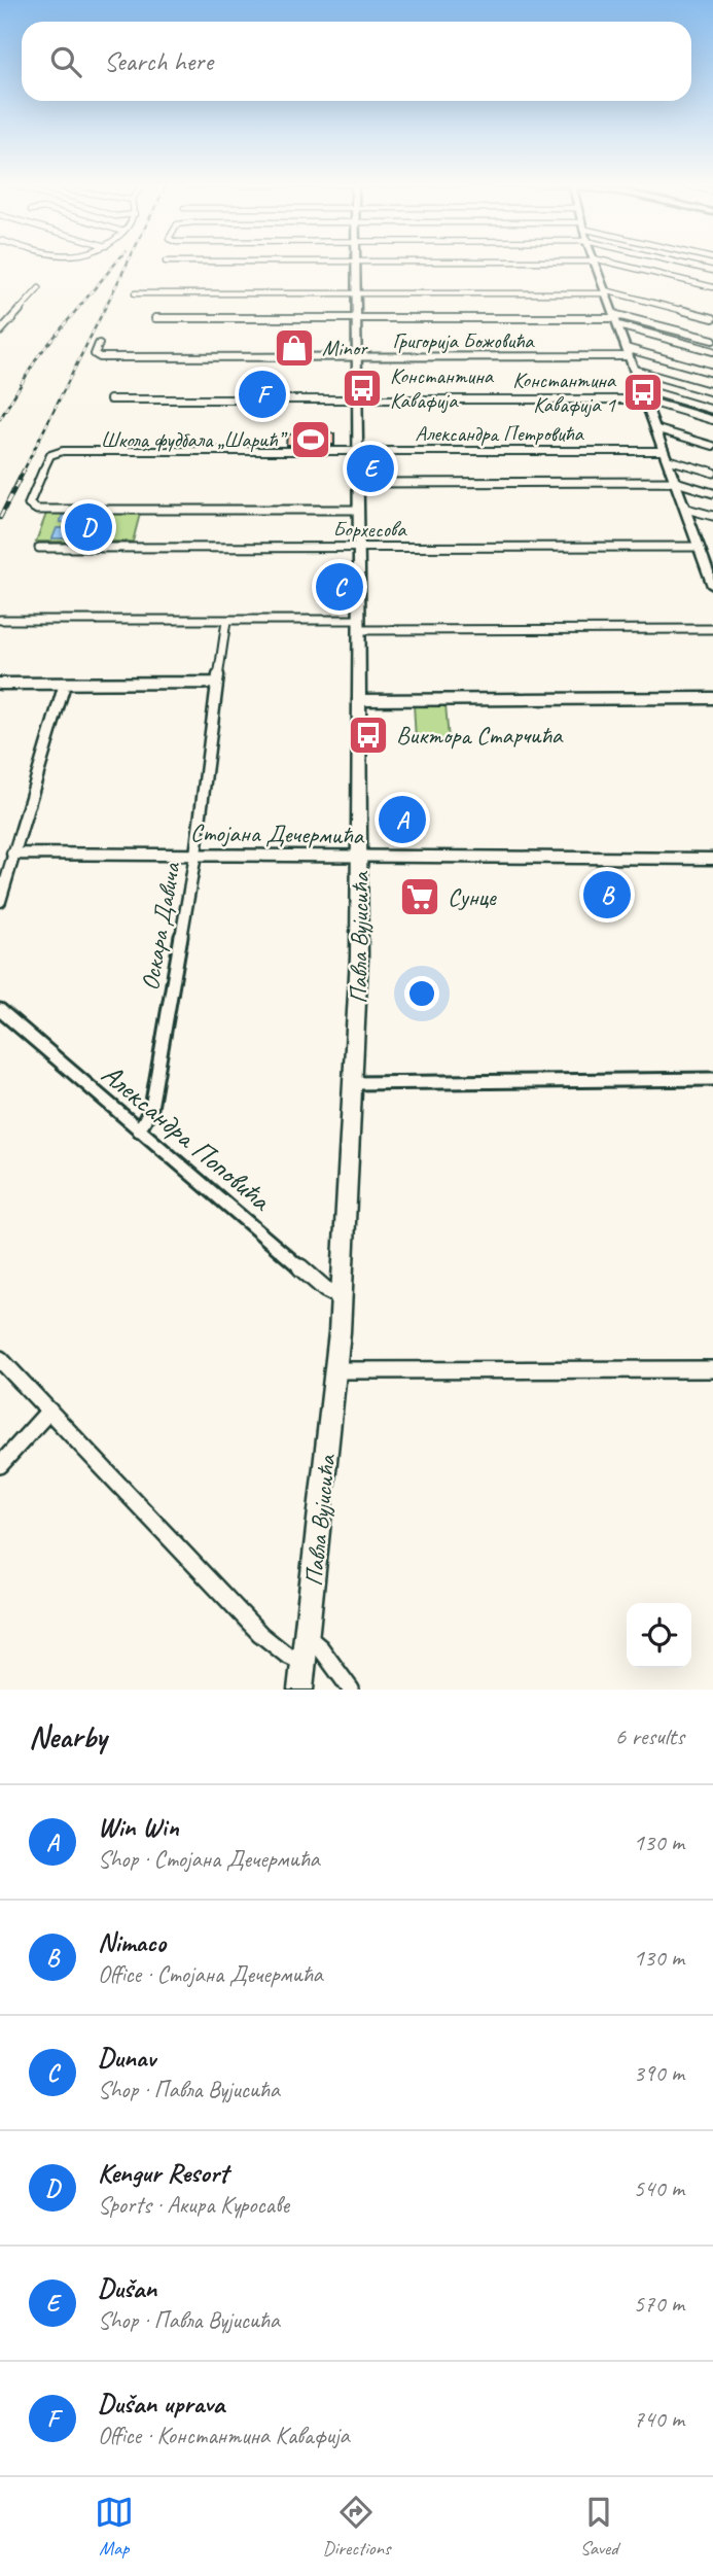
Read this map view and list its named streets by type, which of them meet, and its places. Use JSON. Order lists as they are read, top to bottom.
{
  "streets": {
    "street": [
      "Григорија Божовића",
      "Александра Петровића",
      "Борхесова",
      "Стојана Дечермића",
      "Оскара Давича",
      "Павла Вујисића",
      "Александра Поповића"
    ]
  },
  "crossings": [
    ["Григорија Божовића", "Павла Вујисића"],
    ["Александра Петровића", "Павла Вујисића"],
    ["Борхесова", "Павла Вујисића"],
    ["Стојана Дечермића", "Оскара Давича"],
    ["Стојана Дечермића", "Павла Вујисића"],
    ["Оскара Давича", "Александра Поповића"],
    ["Павла Вујисића", "Александра Поповића"]
  ],
  "places": {
    "shop": ["Minor"],
    "bus stop": ["Константина Кавафија", "Константина Кавафија 1", "Виктора Старчића"],
    "sports": ["Школа фудбала „Шарић”"],
    "supermarket": ["Сунце"]
  },
  "page": {
    "search": "Search here",
    "pins": [
      "F",
      "E",
      "D",
      "C",
      "A",
      "B"
    ],
    "heading": ["Nearby", "6 results"],
    "list": [
      {
        "mark": "A",
        "name": "Win Win",
        "note": "Shop · Стојана Дечермића",
        "value": "130 m"
      },
      {
        "mark": "B",
        "name": "Nimaco",
        "note": "Office · Стојана Дечермића",
        "value": "130 m"
      },
      {
        "mark": "C",
        "name": "Dunav",
        "note": "Shop · Павла Вујисића",
        "value": "390 m"
      },
      {
        "mark": "D",
        "name": "Kengur Resort",
        "note": "Sports · Акира Куросаве",
        "value": "540 m"
      },
      {
        "mark": "E",
        "name": "Dušan",
        "note": "Shop · Павла Вујисића",
        "value": "570 m"
      },
      {
        "mark": "F",
        "name": "Dušan uprava",
        "note": "Office · Константина Кавафија",
        "value": "740 m"
      }
    ],
    "nav": ["Map", "Directions", "Saved"]
  }
}
